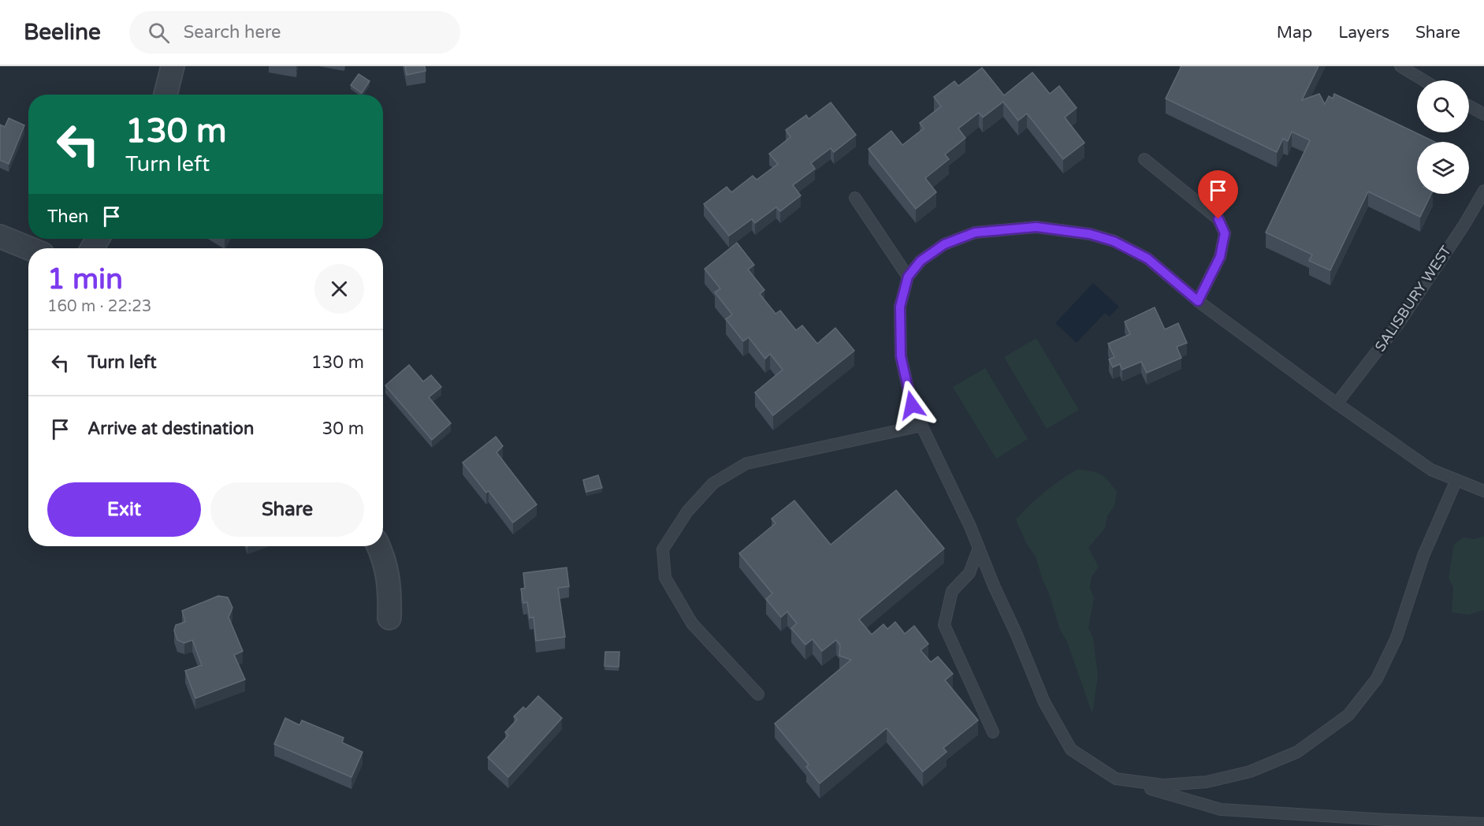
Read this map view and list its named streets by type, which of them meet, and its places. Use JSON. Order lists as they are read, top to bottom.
{
  "streets": {
    "lane": ["SALISBURY WEST"]
  },
  "page": {
    "header": "Beeline",
    "search": "Search here",
    "nav": ["Map", "Layers", "Share"],
    "turn": ["130 m", "Turn left"],
    "then": "Then",
    "heading": ["1 min", "160 m · 22:23"],
    "list": [
      {
        "name": "Turn left",
        "value": "130 m"
      },
      {
        "name": "Arrive at destination",
        "value": "30 m"
      }
    ],
    "buttons": ["Exit", "Share"]
  }
}
